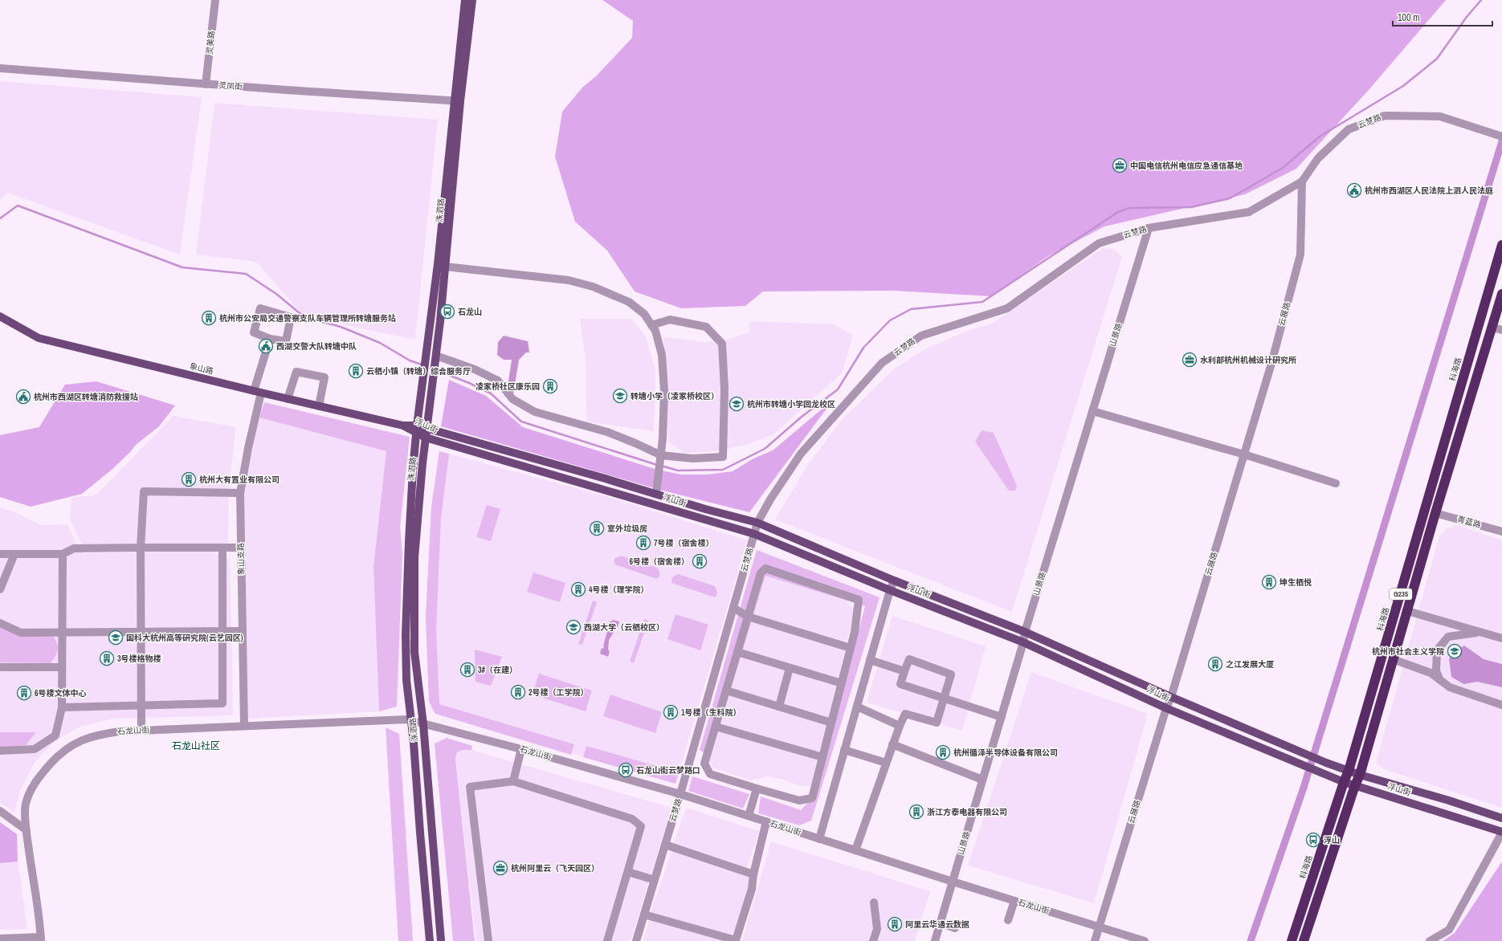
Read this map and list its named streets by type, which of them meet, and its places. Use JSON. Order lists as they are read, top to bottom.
{
  "streets": {
    "highway": ["科海路", "G235"],
    "main road": ["洙泗路", "象山路", "浮山街"],
    "street": [
      "灵美路",
      "灵凤街",
      "云梦路",
      "云展路",
      "山景路",
      "青蓝路",
      "象山支路",
      "石龙山街"
    ]
  },
  "crossings": [
    ["灵美路", "灵凤街"],
    ["灵凤街", "洙泗路"],
    ["云梦路", "云展路"],
    ["云梦路", "山景路"],
    ["云梦路", "浮山街"],
    ["云梦路", "石龙山街"],
    ["洙泗路", "浮山街"],
    ["洙泗路", "石龙山街"],
    ["云展路", "浮山街"],
    ["云展路", "石龙山街"],
    ["山景路", "浮山街"],
    ["山景路", "石龙山街"],
    ["象山路", "浮山街"],
    ["象山路", "象山支路"],
    ["科海路", "浮山街"],
    ["浮山街", "G235"],
    ["青蓝路", "G235"],
    ["象山支路", "石龙山街"]
  ],
  "districts": ["石龙山社区"],
  "places": {
    "office": ["中国电信杭州电信应急通信基地", "水利部杭州机械设计研究所", "杭州阿里云（飞天园区）"],
    "public building": ["杭州市西湖区人民法院上泗人民法庭", "西湖交警大队转塘中队", "杭州市西湖区转塘消防救援站"],
    "bus stop": ["石龙山", "石龙山街云梦路口", "浮山"],
    "building": [
      "杭州市公安局交通警察支队车辆管理所转塘服务站",
      "云栖小镇（转塘）综合服务厅",
      "凌家桥社区康乐园",
      "杭州大有置业有限公司",
      "室外垃圾房",
      "7号楼（宿舍楼）",
      "6号楼（宿舍楼）",
      "坤生栖悦",
      "4号楼（理学院）",
      "3号楼格物楼",
      "之江发展大厦",
      "3#（在建）",
      "2号楼（工学院）",
      "6号楼文体中心",
      "1号楼（生科院）",
      "杭州循泽半导体设备有限公司",
      "浙江方泰电器有限公司",
      "阿里云华通云数据"
    ],
    "school or university": [
      "转塘小学（凌家桥校区）",
      "杭州市转塘小学回龙校区",
      "西湖大学（云栖校区）",
      "国科大杭州高等研究院(云艺园区)",
      "杭州市社会主义学院"
    ]
  },
  "scale_bar": "100 m"
}
